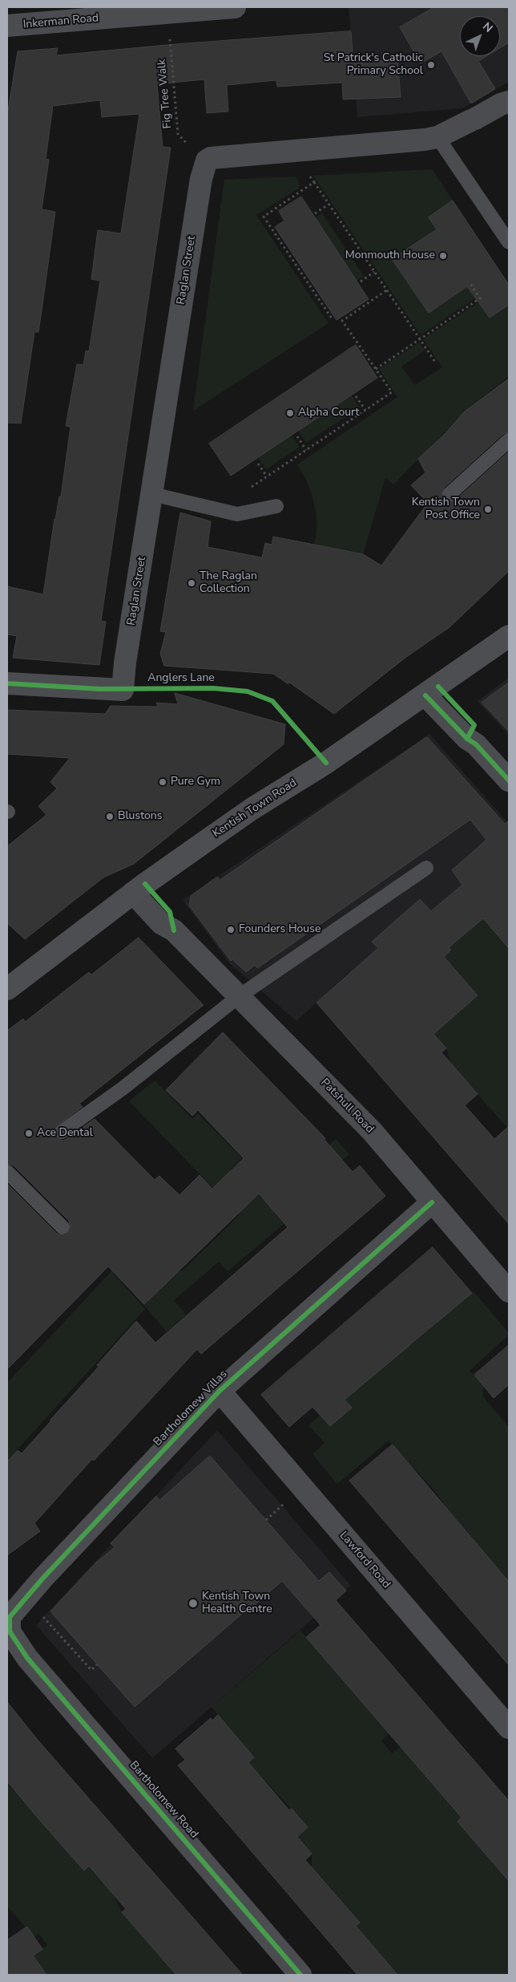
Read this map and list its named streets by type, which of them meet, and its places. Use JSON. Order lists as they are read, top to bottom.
{
  "streets": {
    "main road": ["Kentish Town Road"],
    "street": [
      "Inkerman Road",
      "Raglan Street",
      "Patshull Road",
      "Bartholomew Villas",
      "Lawford Road",
      "Bartholomew Road"
    ],
    "path": ["Fig Tree Walk"],
    "cycle path": ["Anglers Lane"]
  },
  "crossings": [
    ["Inkerman Road", "Fig Tree Walk"],
    ["Fig Tree Walk", "Raglan Street"],
    ["Kentish Town Road", "Patshull Road"],
    ["Patshull Road", "Bartholomew Villas"],
    ["Bartholomew Villas", "Lawford Road"],
    ["Bartholomew Villas", "Bartholomew Road"]
  ],
  "places": [
    "St Patrick's Catholic Primary School",
    "Monmouth House",
    "Alpha Court",
    "Kentish Town Post Office",
    "The Raglan Collection",
    "Pure Gym",
    "Blustons",
    "Founders House",
    "Ace Dental",
    "Kentish Town Health Centre"
  ],
  "north": "top right"
}
